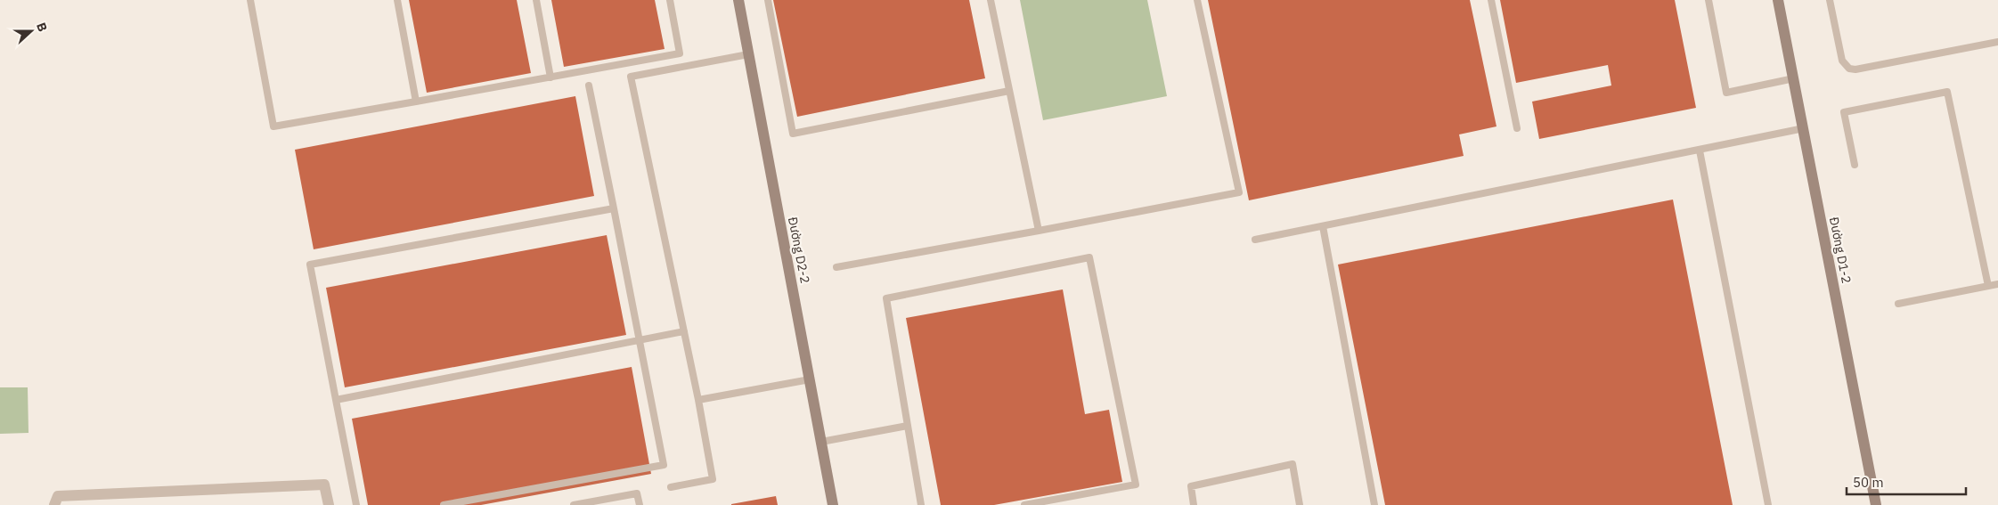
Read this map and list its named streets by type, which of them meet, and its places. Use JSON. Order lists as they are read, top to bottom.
{
  "streets": {
    "main road": ["Đường D2-2", "Đường D1-2"]
  },
  "scale_bar": "50 m",
  "north": "right"
}
